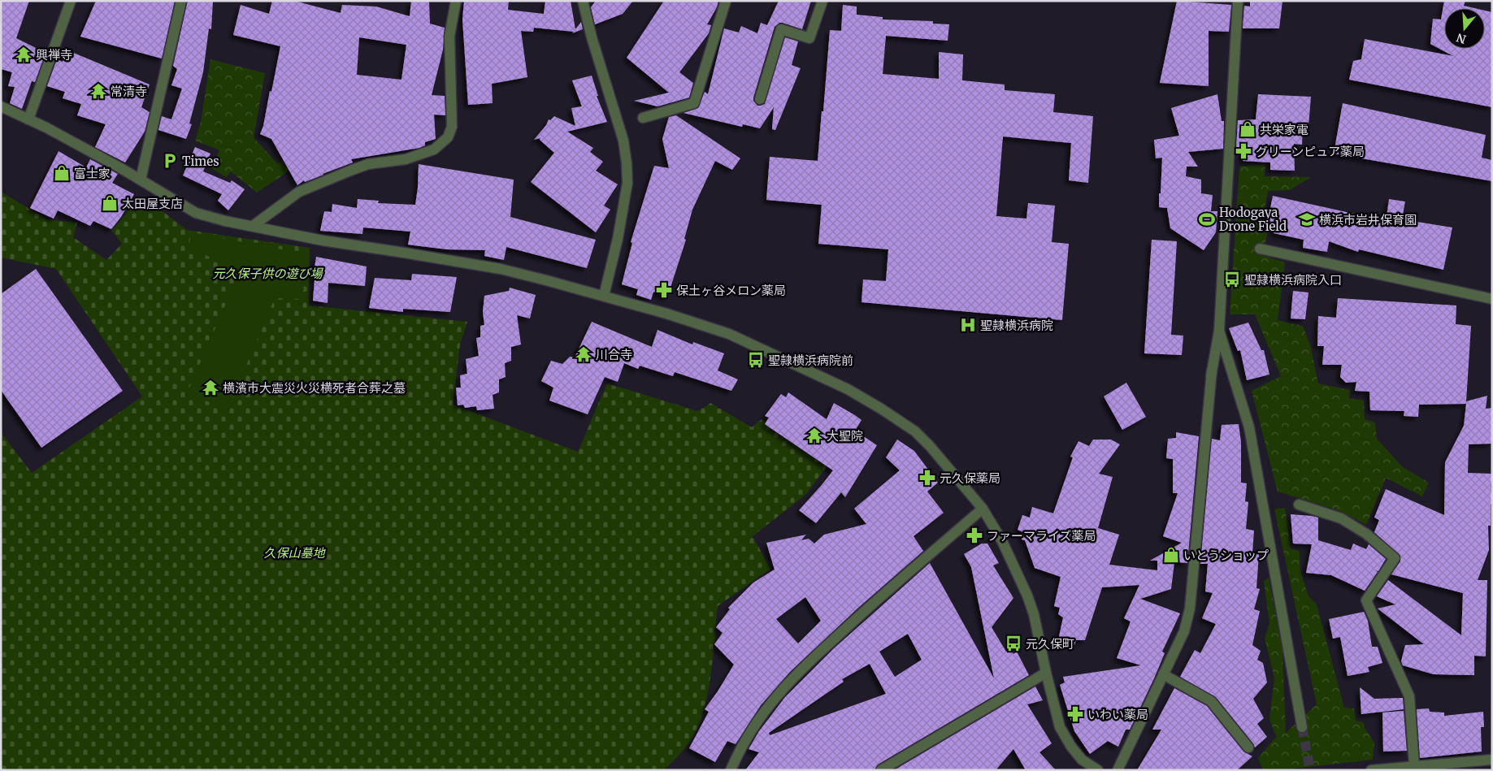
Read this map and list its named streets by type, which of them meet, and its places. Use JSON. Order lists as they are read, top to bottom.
{
  "parks": ["元久保子供の遊び場", "久保山墓地"],
  "places": {
    "temple": [
      "興禅寺",
      "常清寺",
      "川合寺",
      "横濱市大震災火災横死者合葬之墓",
      "大聖院"
    ],
    "shop": [
      "共栄家電",
      "富士家",
      "太田屋支店",
      "いとうショップ"
    ],
    "pharmacy": [
      "グリーンピュア薬局",
      "保土ヶ谷メロン薬局",
      "元久保薬局",
      "ファーマライズ薬局",
      "いわい薬局"
    ],
    "parking": ["Times"],
    "sports": ["Hodogaya Drone Field"],
    "school or university": ["横浜市岩井保育園"],
    "bus stop": ["聖隷横浜病院入口", "聖隷横浜病院前", "元久保町"],
    "hospital": ["聖隷横浜病院"]
  },
  "north": "bottom"
}
